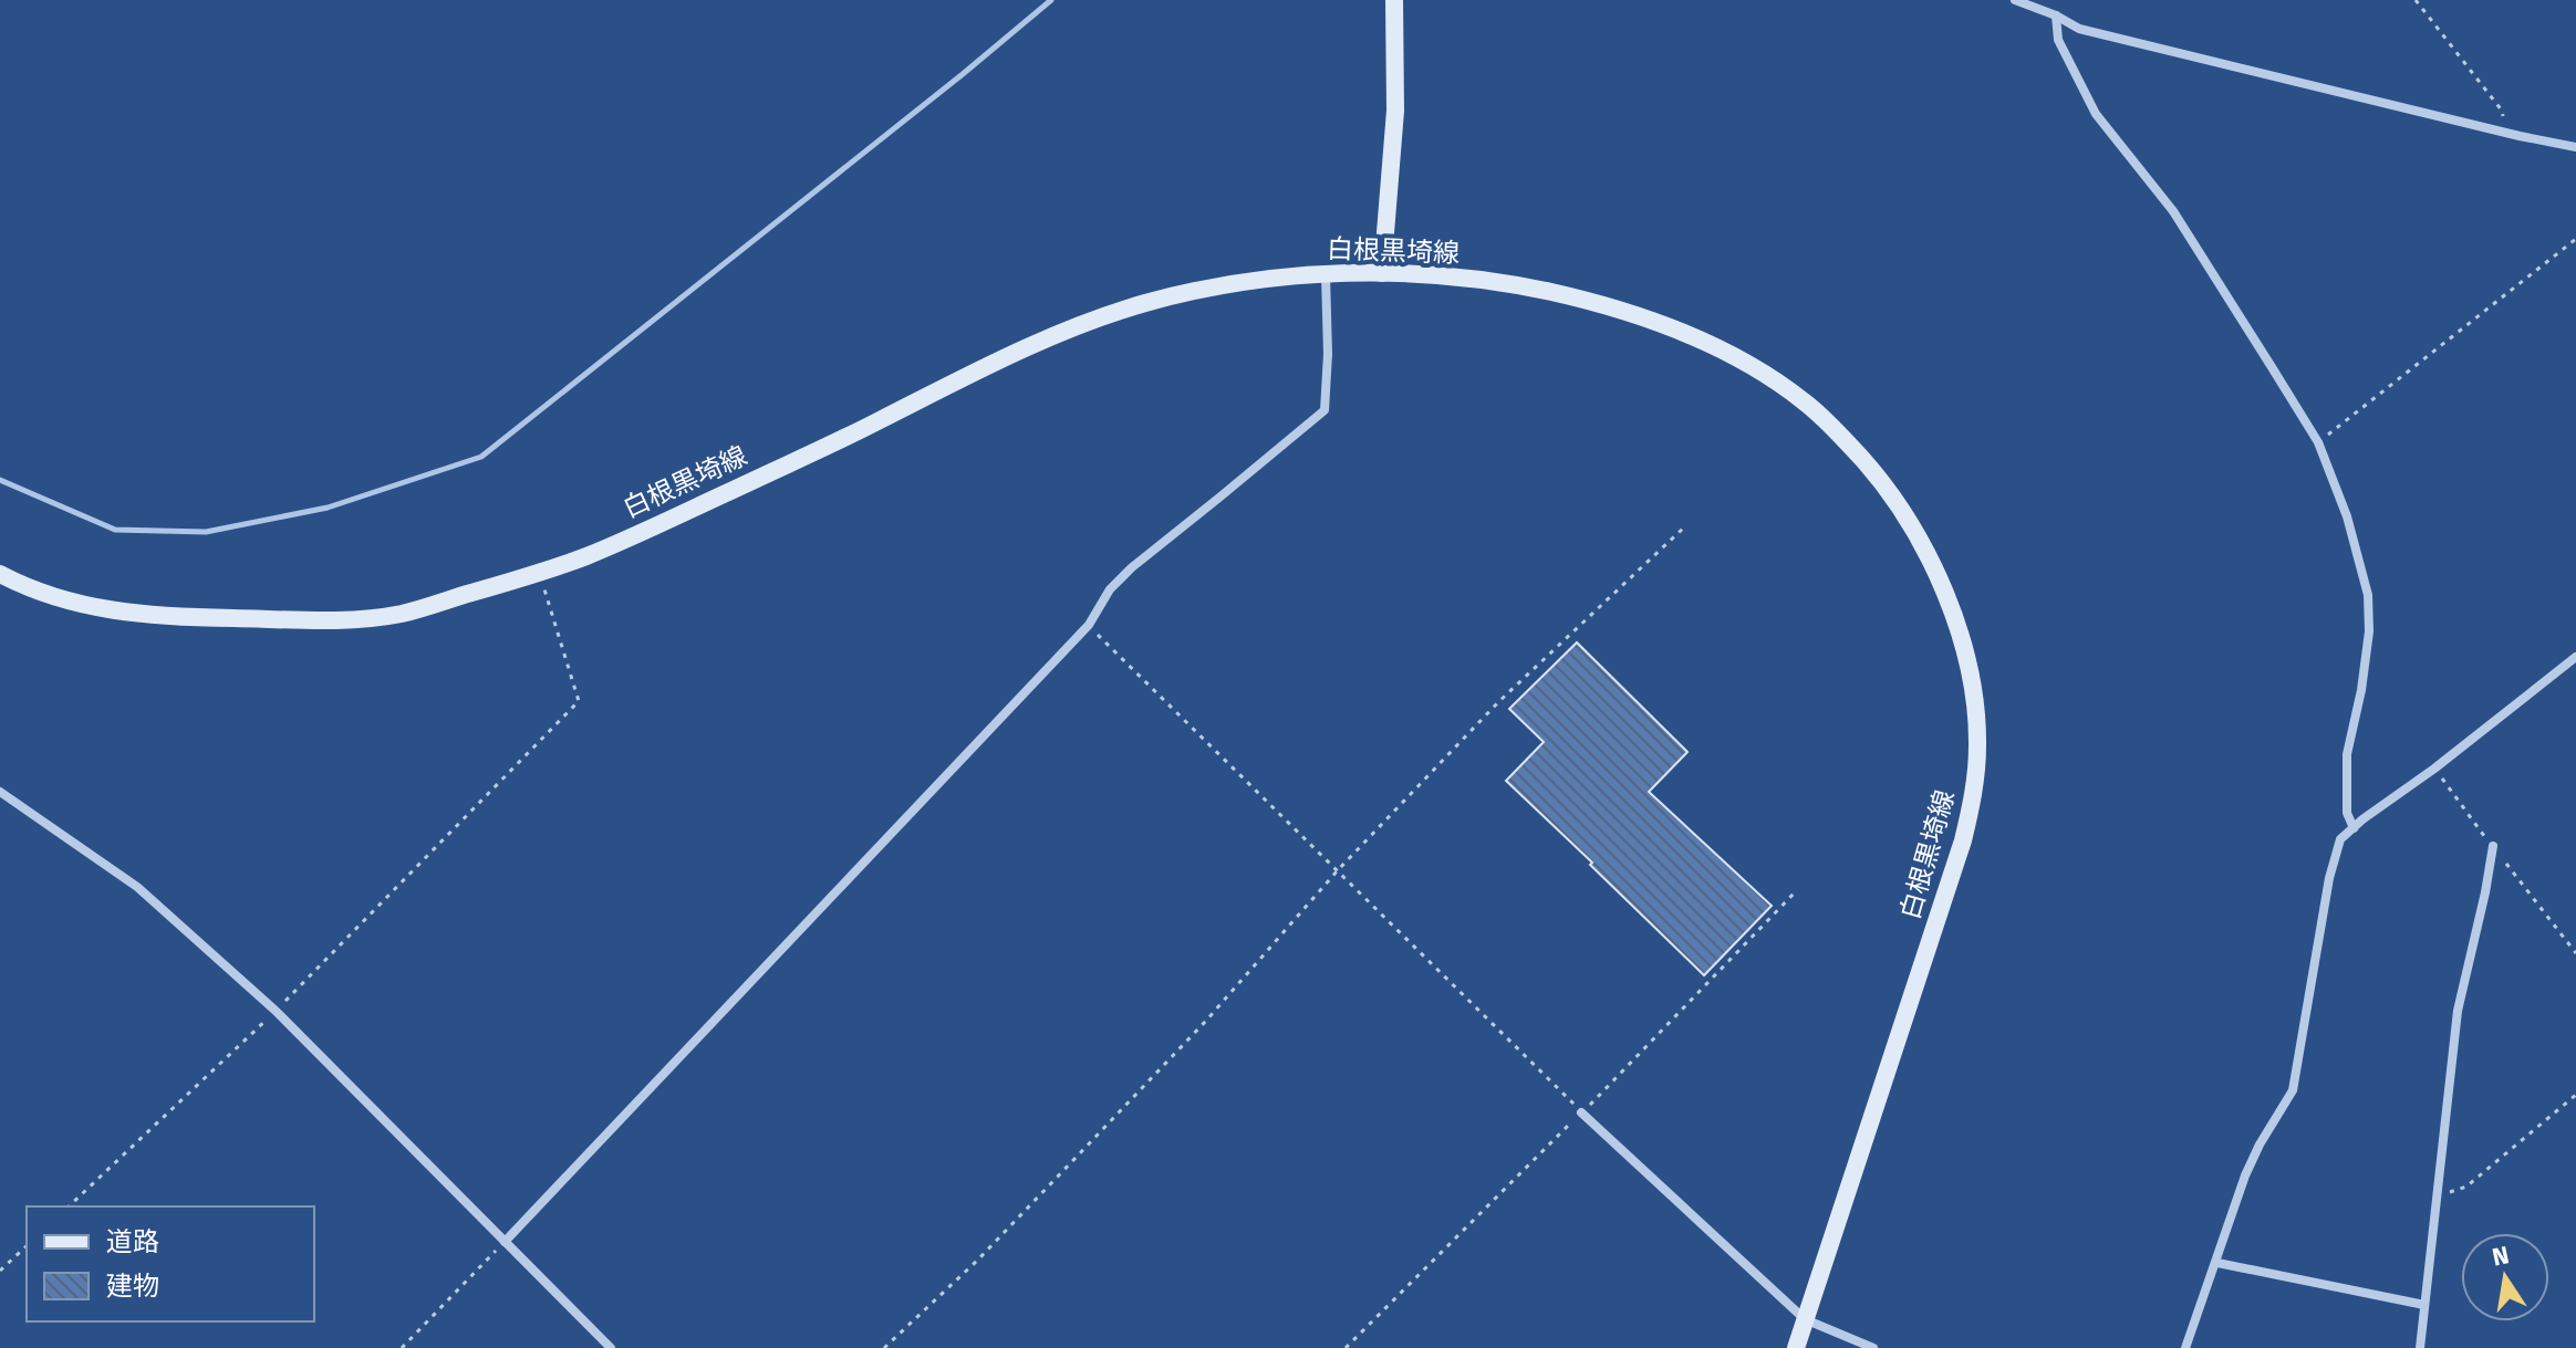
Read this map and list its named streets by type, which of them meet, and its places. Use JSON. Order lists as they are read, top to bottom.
{
  "streets": {
    "main road": ["白根黒埼線"]
  },
  "legend": ["道路", "建物"],
  "north": "top"
}
